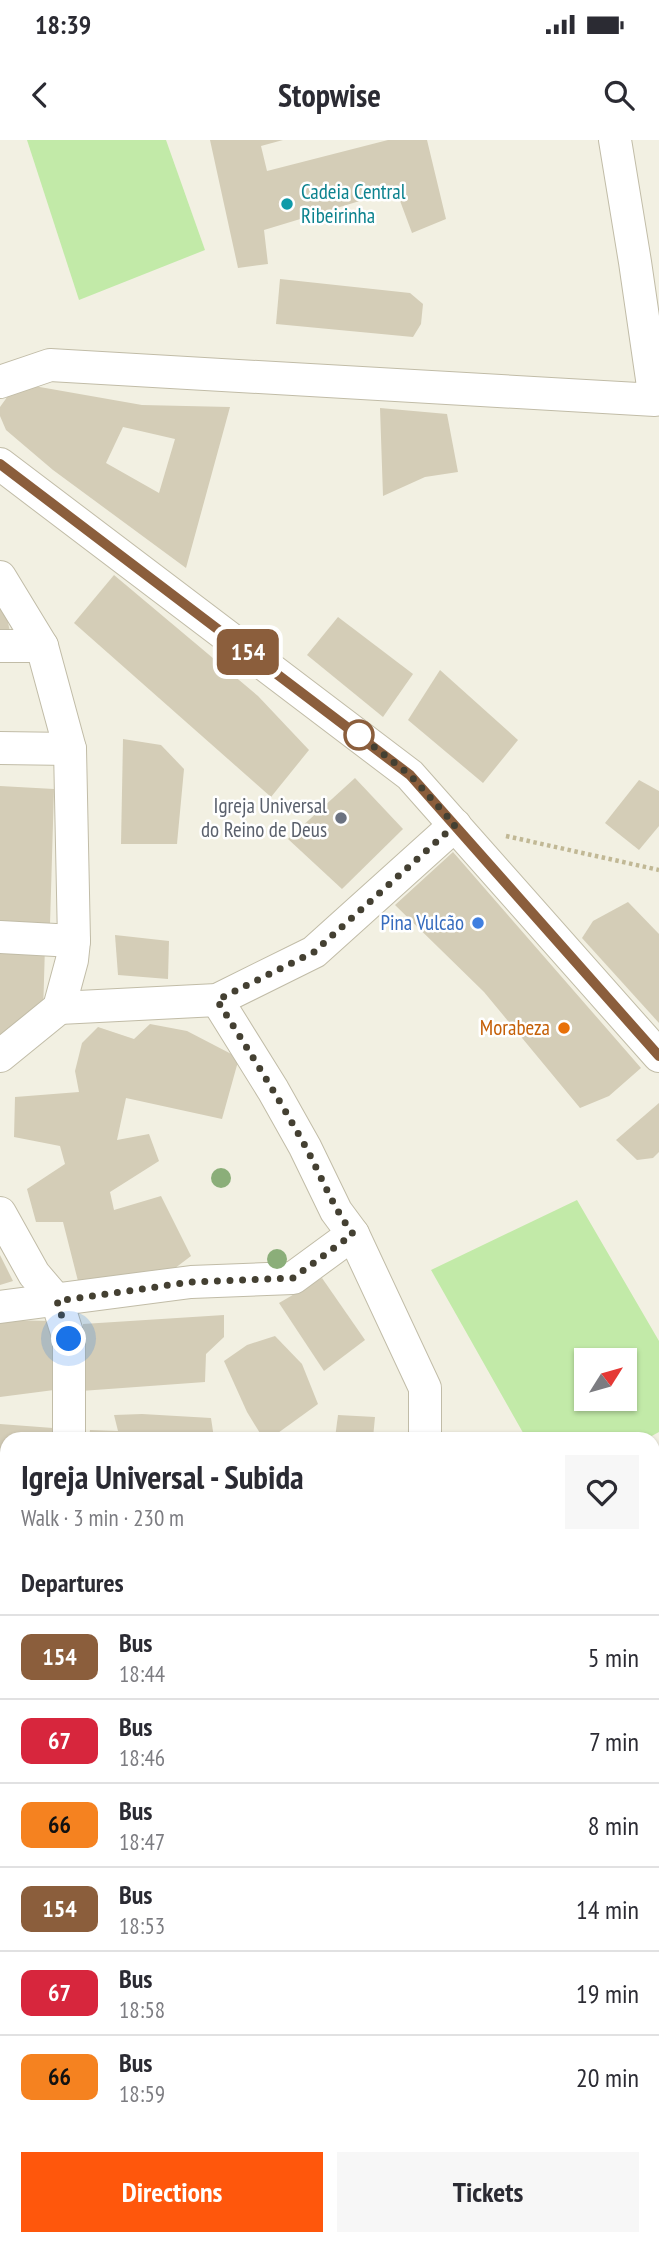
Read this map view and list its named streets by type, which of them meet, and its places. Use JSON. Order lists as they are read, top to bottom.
{
  "places": [
    "Cadeia Central Ribeirinha",
    "Igreja Universal do Reino de Deus",
    "Pina Vulcão",
    "Morabeza"
  ],
  "lines": ["bus line 154"],
  "north": "top right",
  "page": {
    "status": "18:39",
    "header": "Stopwise",
    "on_map": "154",
    "heading": [
      ["Igreja Universal - Subida", "Walk · 3 min · 230 m"],
      "Departures"
    ],
    "list": [
      {
        "mark": "154",
        "name": "Bus",
        "note": "18:44",
        "value": "5 min"
      },
      {
        "mark": "67",
        "name": "Bus",
        "note": "18:46",
        "value": "7 min"
      },
      {
        "mark": "66",
        "name": "Bus",
        "note": "18:47",
        "value": "8 min"
      },
      {
        "mark": "154",
        "name": "Bus",
        "note": "18:53",
        "value": "14 min"
      },
      {
        "mark": "67",
        "name": "Bus",
        "note": "18:58",
        "value": "19 min"
      },
      {
        "mark": "66",
        "name": "Bus",
        "note": "18:59",
        "value": "20 min"
      }
    ],
    "buttons": ["Directions", "Tickets"]
  }
}
